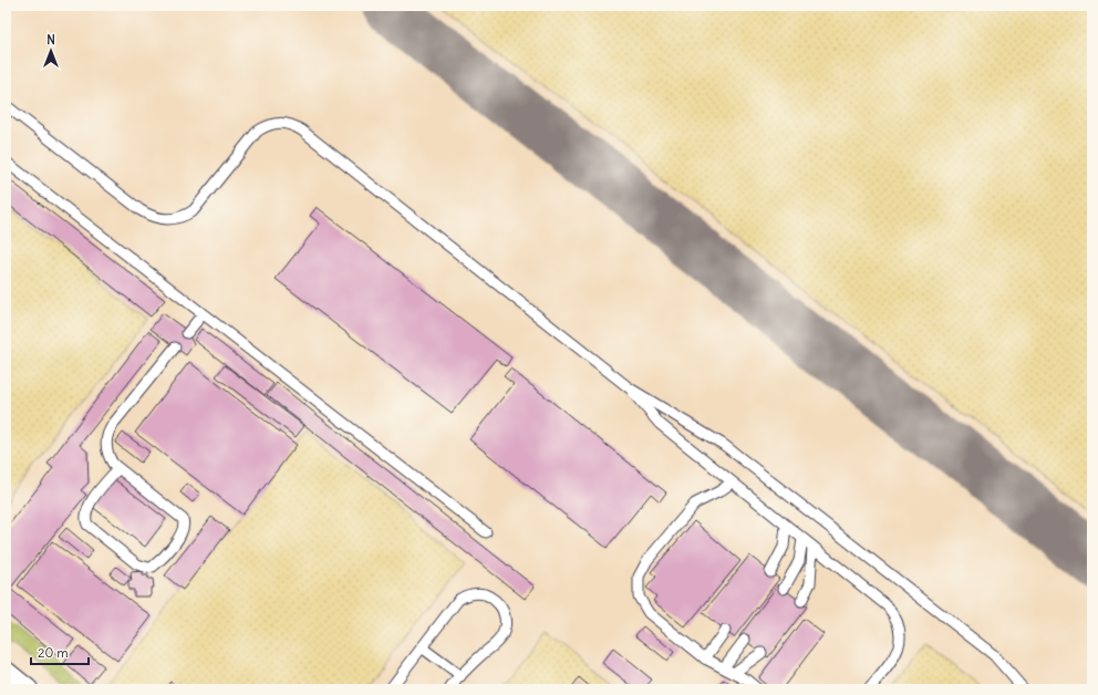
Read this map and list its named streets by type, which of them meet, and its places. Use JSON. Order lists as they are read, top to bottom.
{
  "scale_bar": "20 m",
  "north": "top"
}
